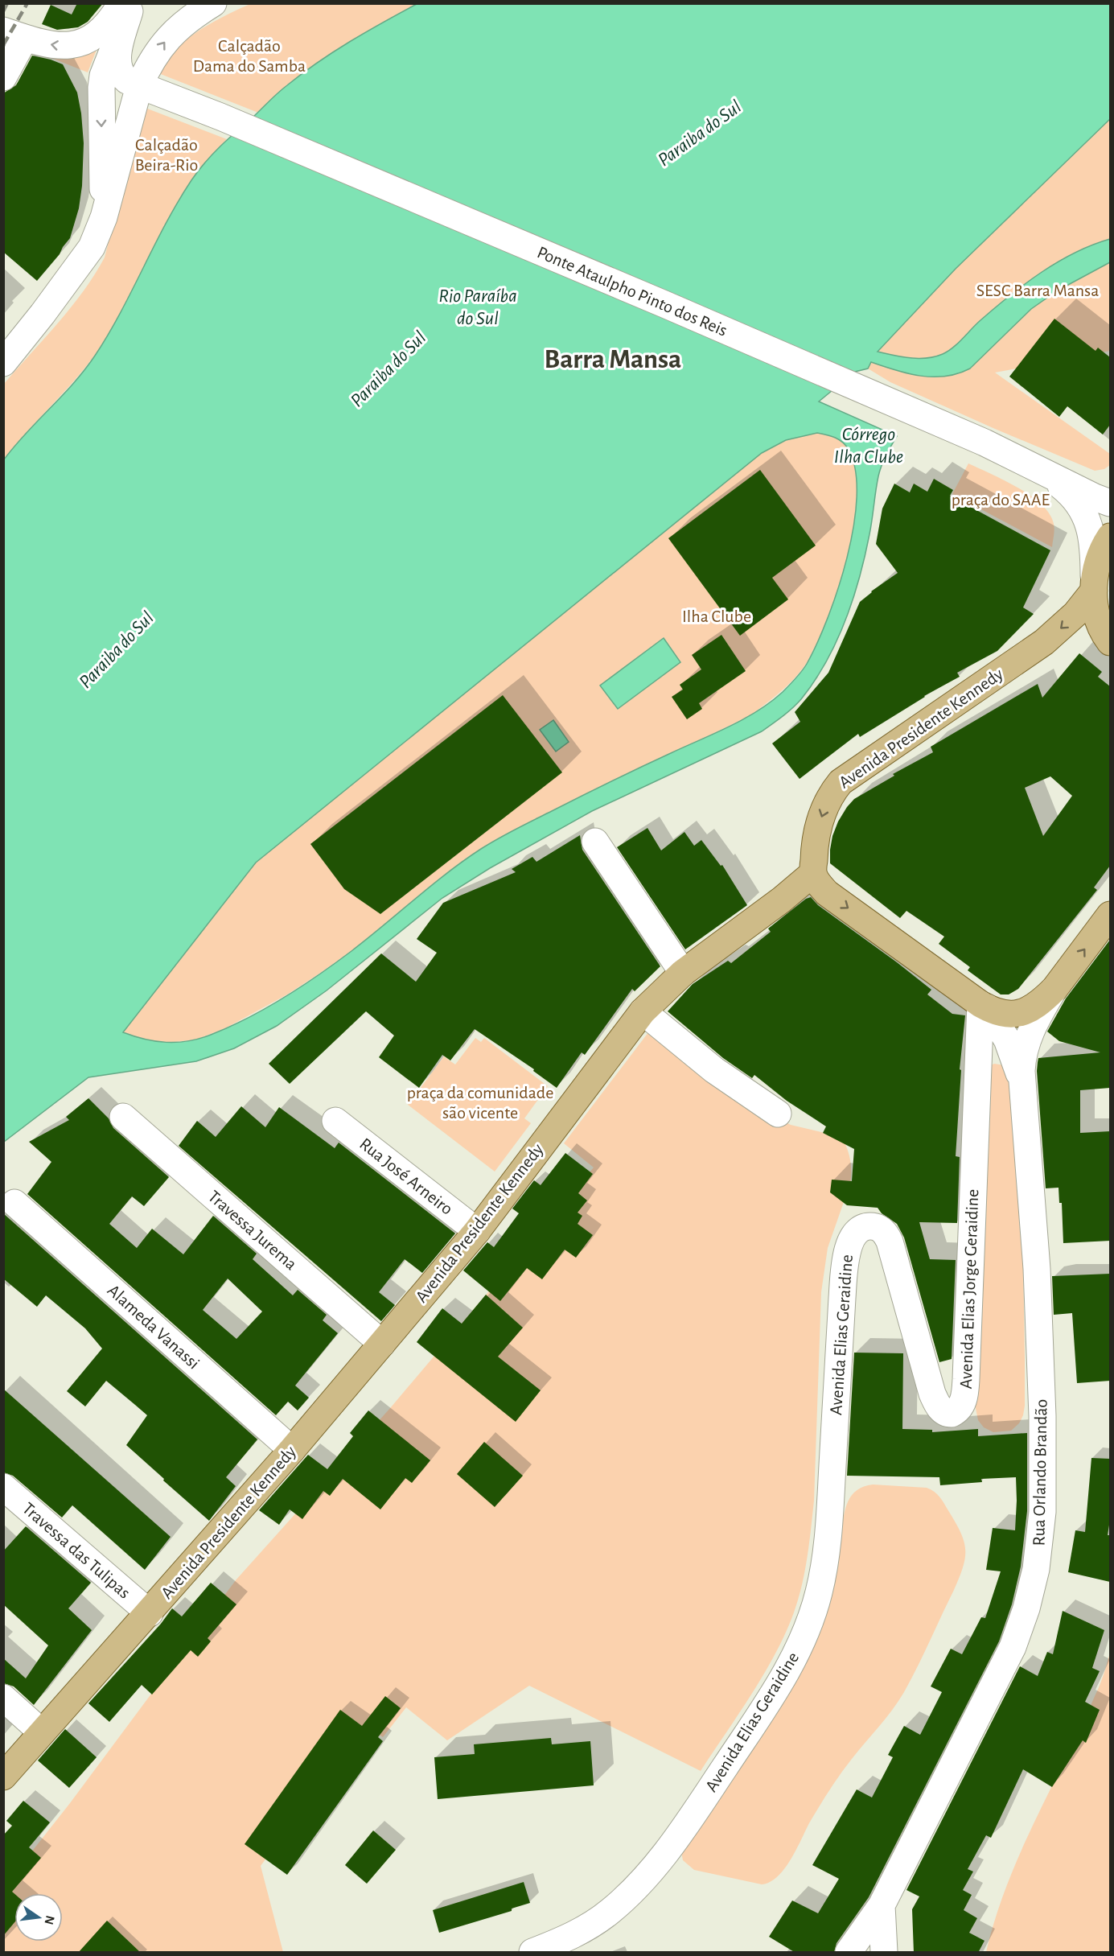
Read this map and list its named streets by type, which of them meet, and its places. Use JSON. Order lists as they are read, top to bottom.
{
  "streets": {
    "main road": ["Avenida Presidente Kennedy"],
    "street": [
      "Ponte Ataulpho Pinto dos Reis",
      "Rua José Arneiro",
      "Travessa Jurema",
      "Avenida Elias Jorge Geraidine",
      "Alameda Vanassi",
      "Avenida Elias Geraidine",
      "Rua Orlando Brandão",
      "Travessa das Tulipas"
    ]
  },
  "crossings": [
    ["Avenida Presidente Kennedy", "Rua José Arneiro"],
    ["Avenida Presidente Kennedy", "Travessa Jurema"],
    ["Avenida Presidente Kennedy", "Alameda Vanassi"],
    ["Avenida Presidente Kennedy", "Travessa das Tulipas"],
    ["Avenida Elias Jorge Geraidine", "Avenida Elias Geraidine"]
  ],
  "districts": ["Barra Mansa"],
  "water": ["Paraiba do Sul", "Rio Paraíba do Sul", "Córrego Ilha Clube"],
  "parks": [
    "Calçadão Dama do Samba",
    "Calçadão Beira-Rio",
    "SESC Barra Mansa",
    "praça do SAAE",
    "Ilha Clube",
    "praça da comunidade são vicente"
  ],
  "north": "right"
}
